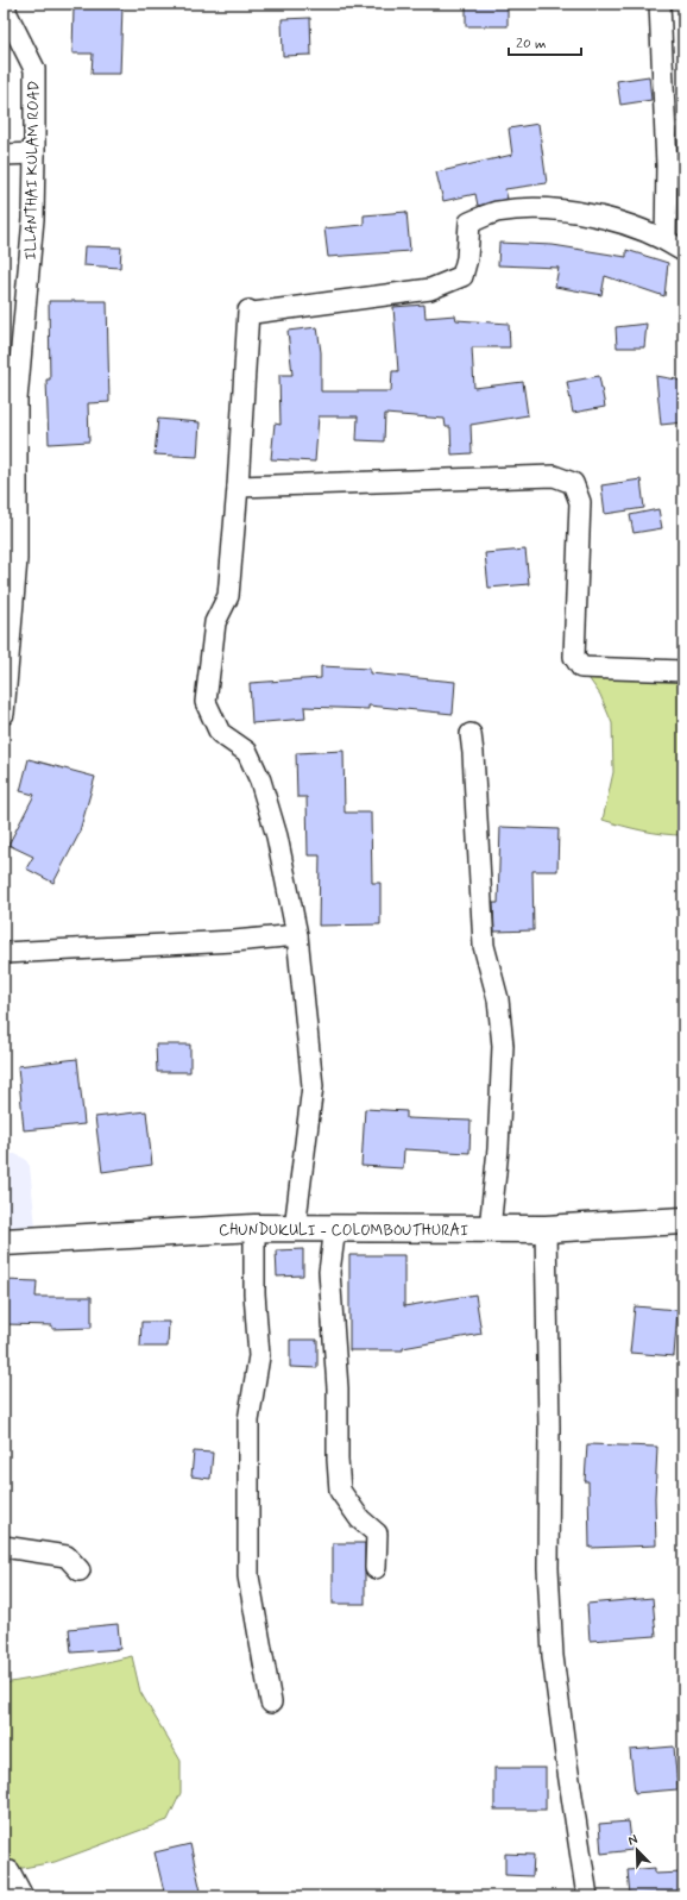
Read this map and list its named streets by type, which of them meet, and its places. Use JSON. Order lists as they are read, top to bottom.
{
  "streets": {
    "main road": ["CHUNDUKULI - COLOMBOUTHURAI"],
    "street": ["ILLANTHAI KULAM ROAD"]
  },
  "scale_bar": "20 m",
  "north": "top left"
}
